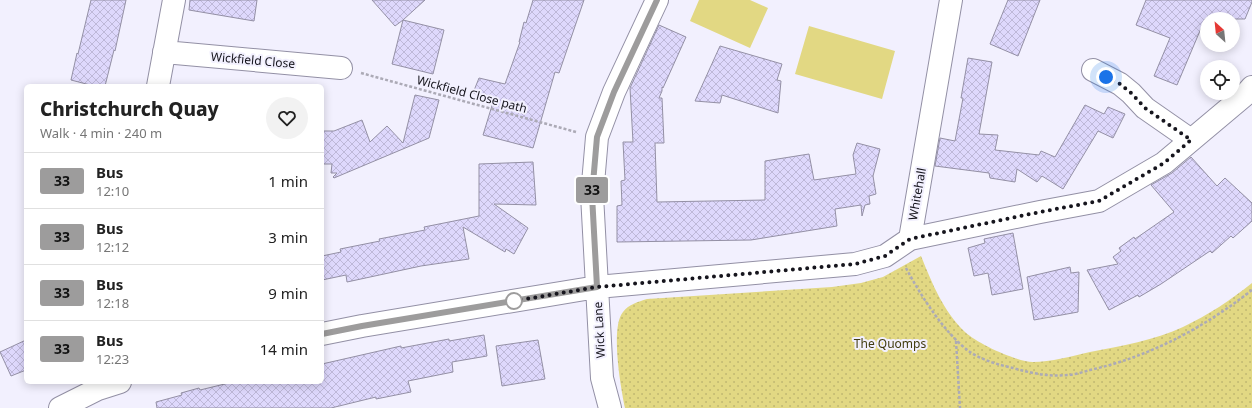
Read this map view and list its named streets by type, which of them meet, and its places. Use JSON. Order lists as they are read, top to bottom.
{
  "streets": {
    "street": ["Wickfield Close", "Whitehall", "Wick Lane"],
    "path": ["Wickfield Close path"]
  },
  "crossings": [
    ["Wickfield Close", "Wickfield Close path"],
    ["Wickfield Close path", "Wick Lane"]
  ],
  "parks": ["The Quomps"],
  "lines": ["bus line 33"],
  "north": "top left",
  "page": {
    "on_map": "33",
    "heading": ["Christchurch Quay", "Walk · 4 min · 240 m"],
    "list": [
      {
        "mark": "33",
        "name": "Bus",
        "note": "12:10",
        "value": "1 min"
      },
      {
        "mark": "33",
        "name": "Bus",
        "note": "12:12",
        "value": "3 min"
      },
      {
        "mark": "33",
        "name": "Bus",
        "note": "12:18",
        "value": "9 min"
      },
      {
        "mark": "33",
        "name": "Bus",
        "note": "12:23",
        "value": "14 min"
      }
    ]
  }
}
